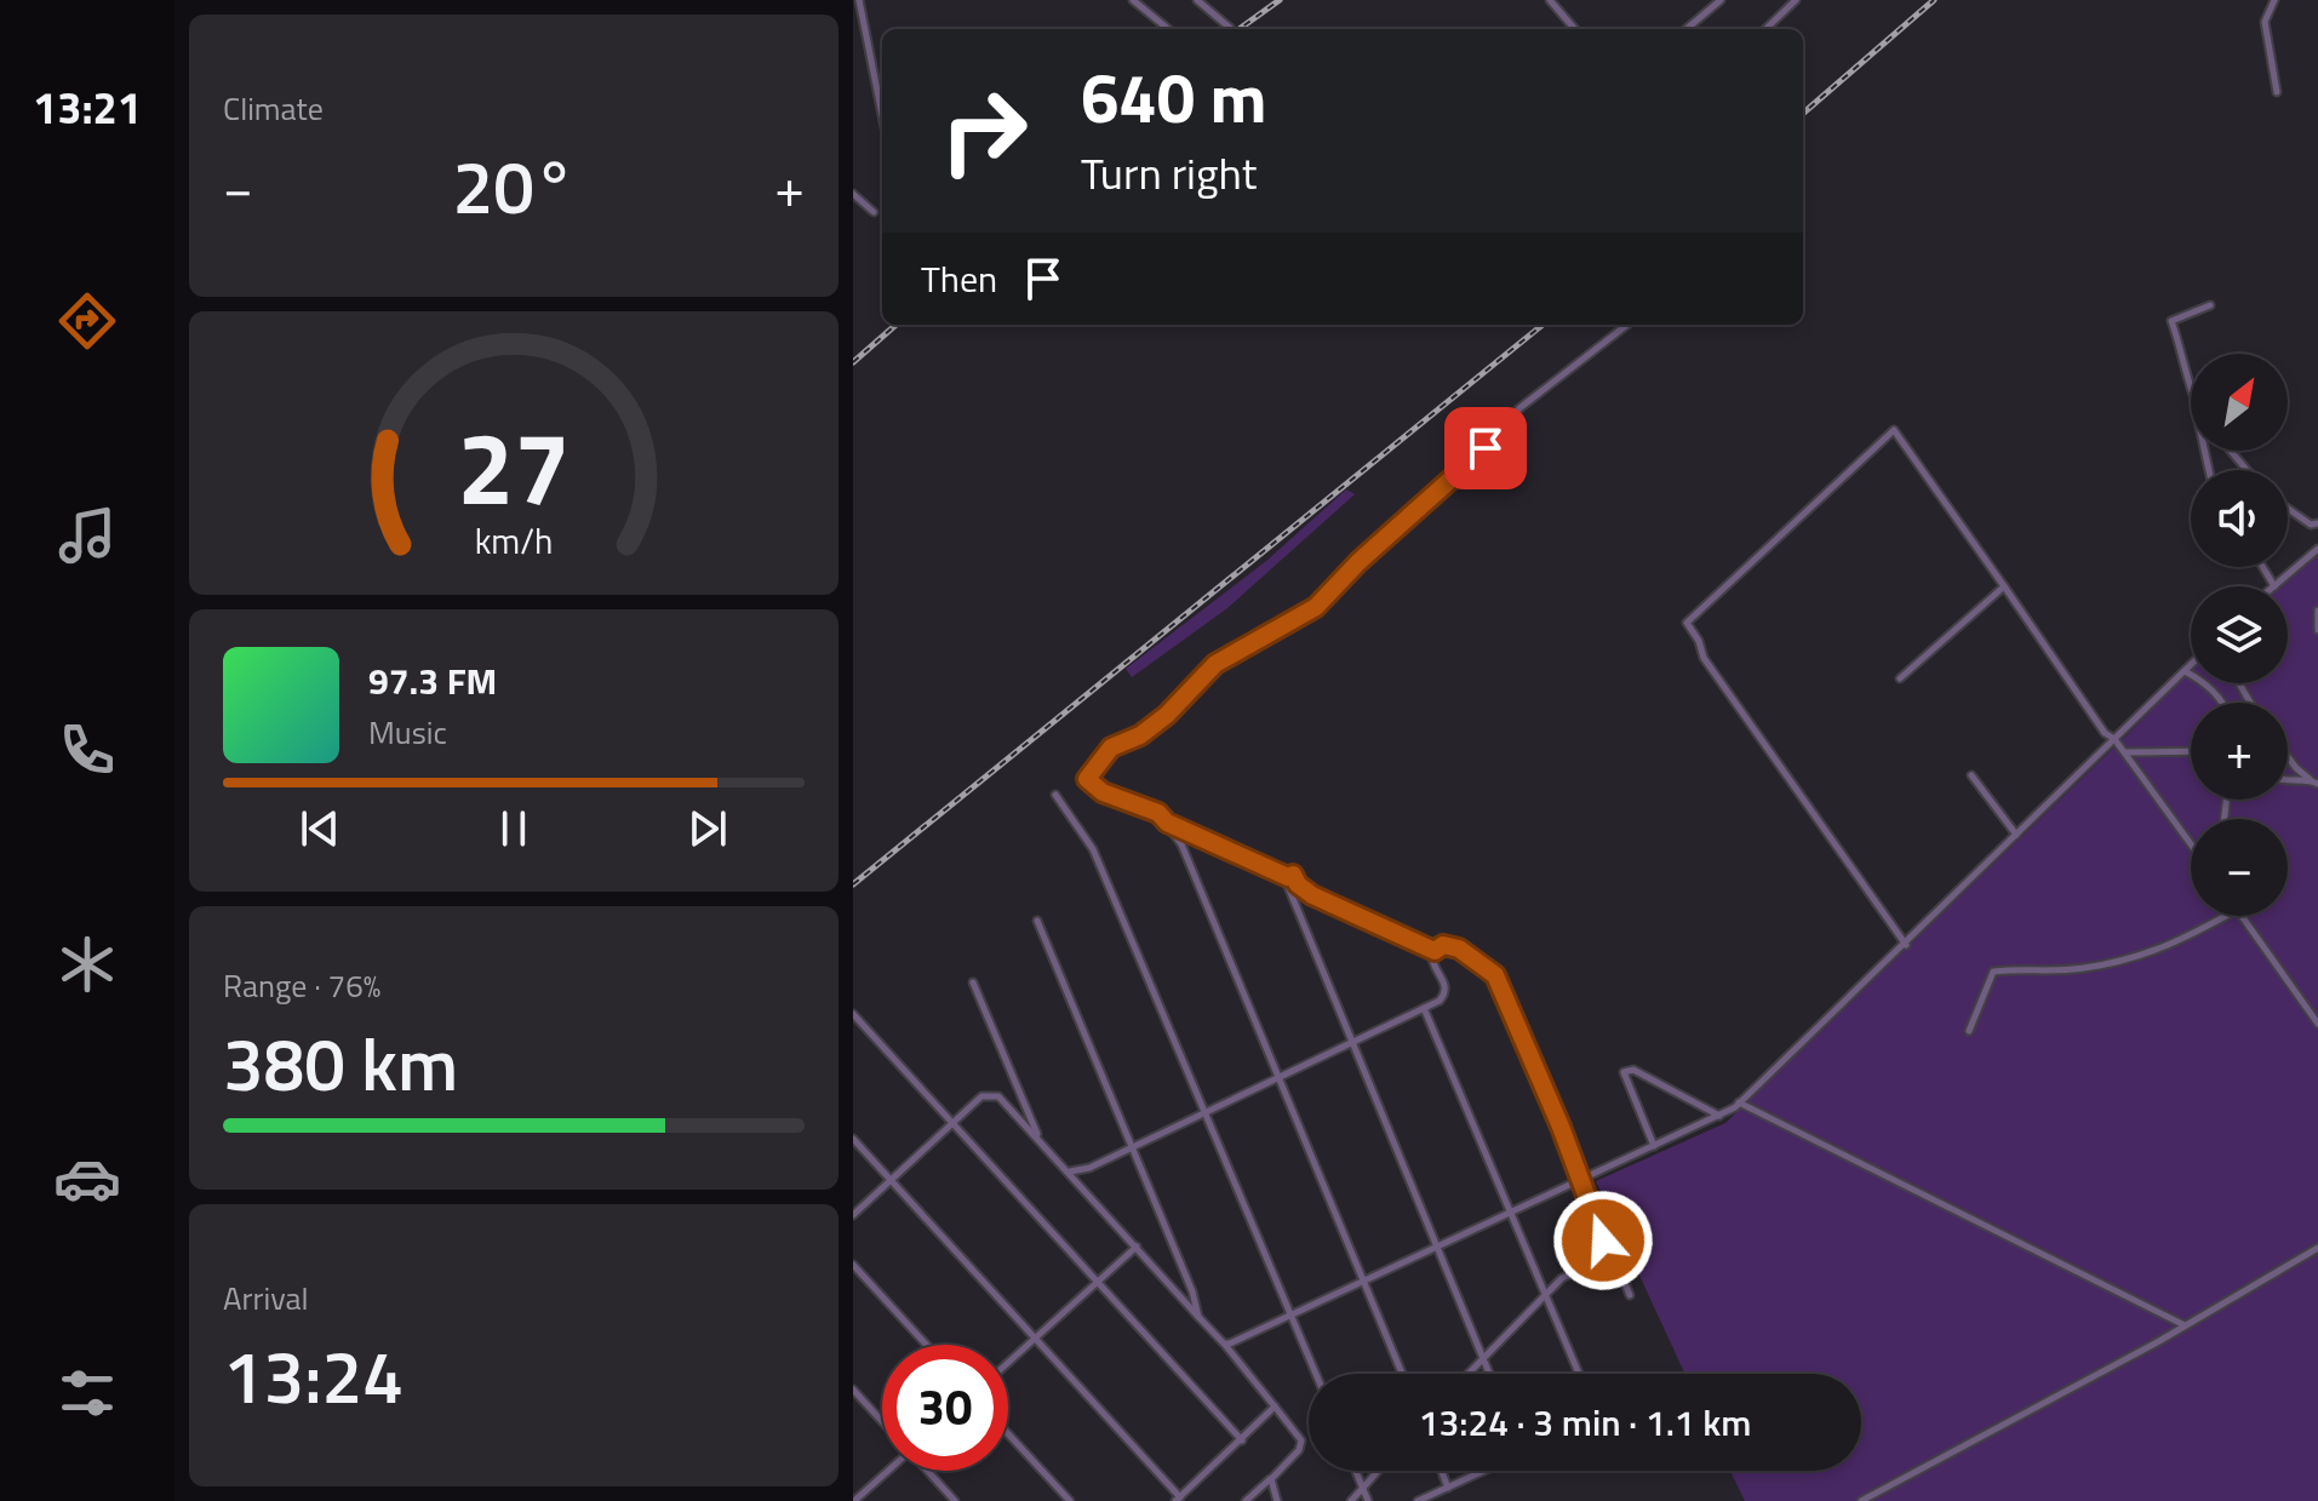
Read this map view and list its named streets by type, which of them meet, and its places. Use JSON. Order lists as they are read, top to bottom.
{
  "north": "top right",
  "page": {
    "tabs": "13:21",
    "tile": [
      "Climate",
      ["Range · 76%", "380 km"],
      ["Arrival", "13:24"]
    ],
    "turn": ["640 m", "Turn right"],
    "heat": ["−", "20°", "+"],
    "then": "Then",
    "map_buttons": ["+", "−"],
    "song": ["97.3 FM", "Music"],
    "limit": "30",
    "trip": "13:24 · 3 min · 1.1 km",
    "gauge": ["27", "km/h"]
  }
}
